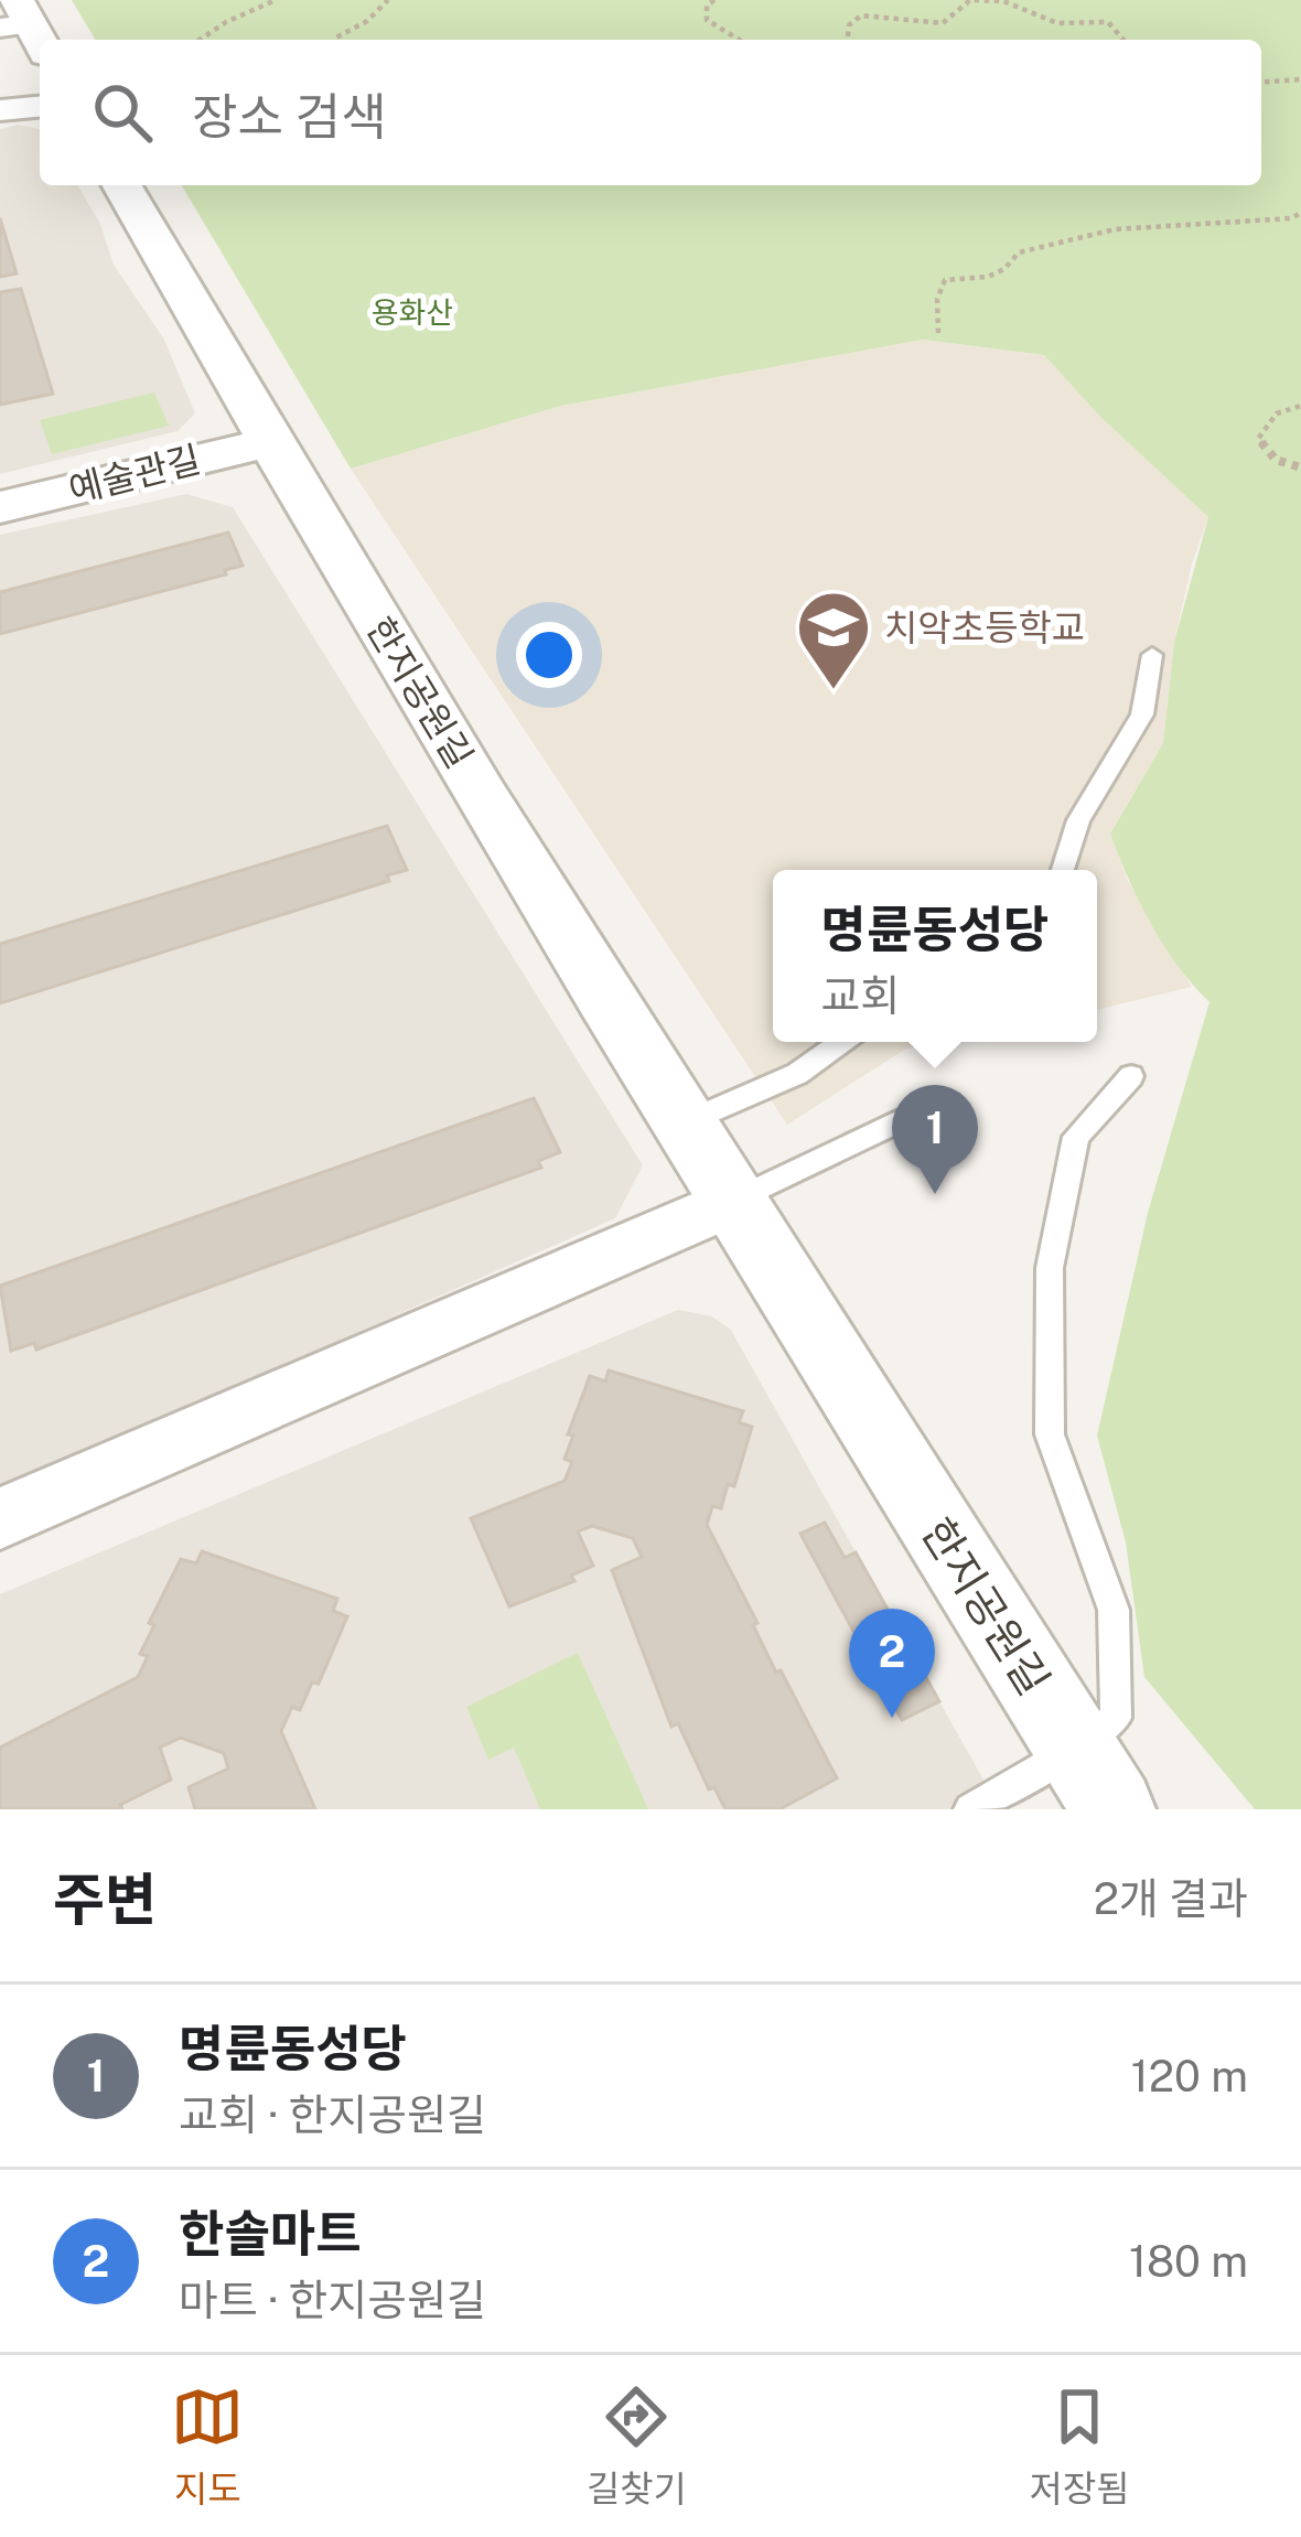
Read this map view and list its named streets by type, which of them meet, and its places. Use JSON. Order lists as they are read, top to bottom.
{
  "streets": {
    "street": ["예술관길", "한지공원길"]
  },
  "crossings": [
    ["예술관길", "한지공원길"]
  ],
  "parks": ["용화산"],
  "places": {
    "school or university": ["치악초등학교"]
  },
  "page": {
    "search": "장소 검색",
    "popup": ["명륜동성당", "교회"],
    "pins": ["1", "2"],
    "heading": ["주변", "2개 결과"],
    "list": [
      {
        "mark": "1",
        "name": "명륜동성당",
        "note": "교회 · 한지공원길",
        "value": "120 m"
      },
      {
        "mark": "2",
        "name": "한솔마트",
        "note": "마트 · 한지공원길",
        "value": "180 m"
      }
    ],
    "nav": ["지도", "길찾기", "저장됨"]
  }
}
